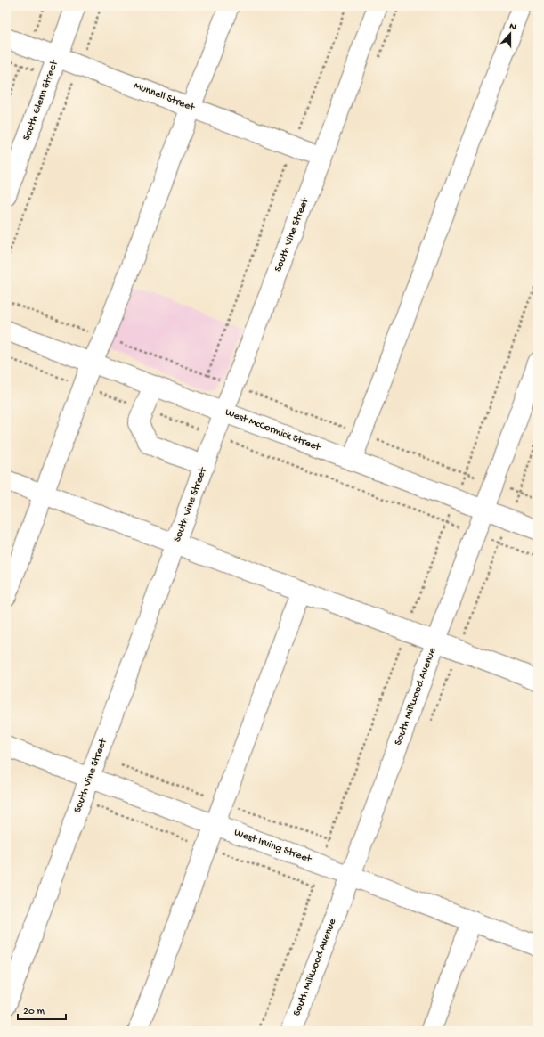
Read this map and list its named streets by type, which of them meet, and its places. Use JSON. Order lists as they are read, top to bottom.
{
  "streets": {
    "street": [
      "Munnell Street",
      "South Glenn Street",
      "South Vine Street",
      "West McCormick Street",
      "South Millwood Avenue",
      "West Irving Street"
    ]
  },
  "crossings": [
    ["Munnell Street", "South Glenn Street"],
    ["Munnell Street", "South Vine Street"],
    ["South Vine Street", "West McCormick Street"],
    ["South Vine Street", "West Irving Street"],
    ["West McCormick Street", "South Millwood Avenue"],
    ["South Millwood Avenue", "West Irving Street"]
  ],
  "scale_bar": "20 m",
  "north": "top"
}
